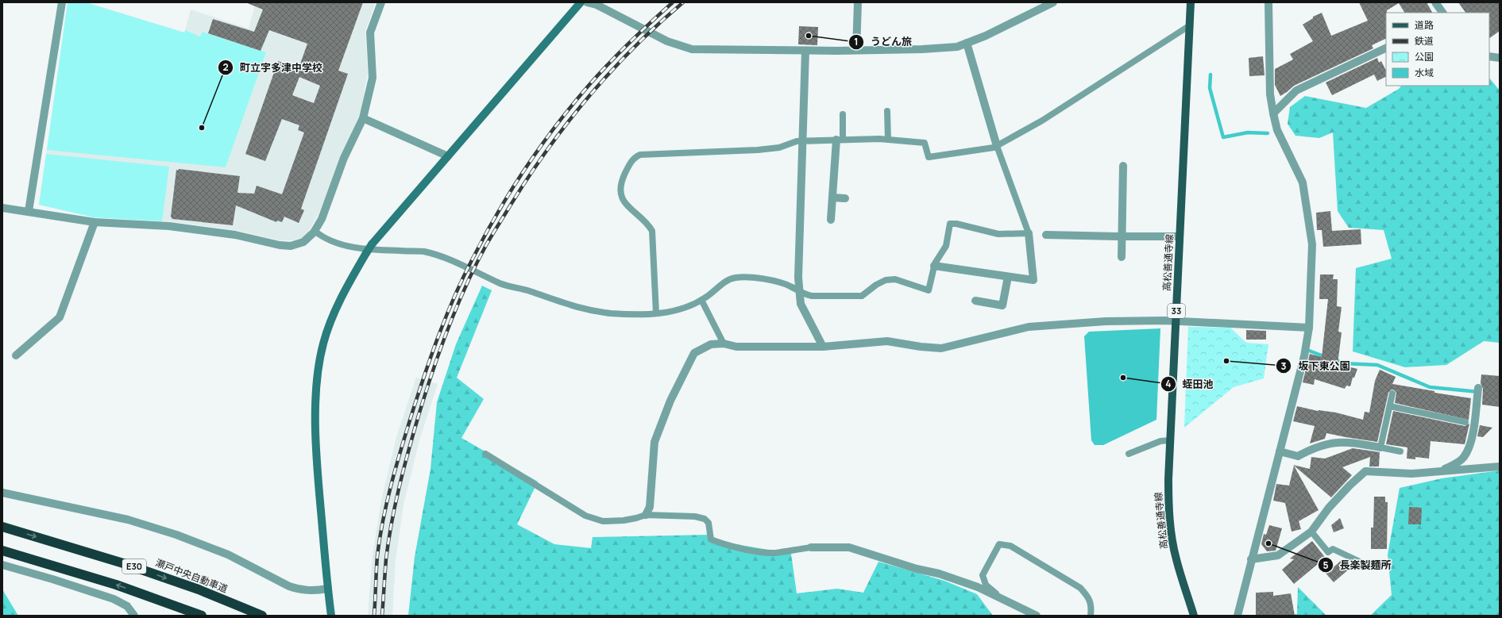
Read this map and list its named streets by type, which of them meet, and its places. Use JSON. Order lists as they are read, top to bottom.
{
  "streets": {
    "highway": ["E30", "瀬戸中央自動車道"],
    "main road": ["高松善通寺線", "33"]
  },
  "places": [
    "うどん旅",
    "町立宇多津中学校",
    "坂下東公園",
    "蛭田池",
    "長楽製麺所"
  ],
  "legend": [
    "道路",
    "鉄道",
    "公園",
    "水域"
  ]
}
